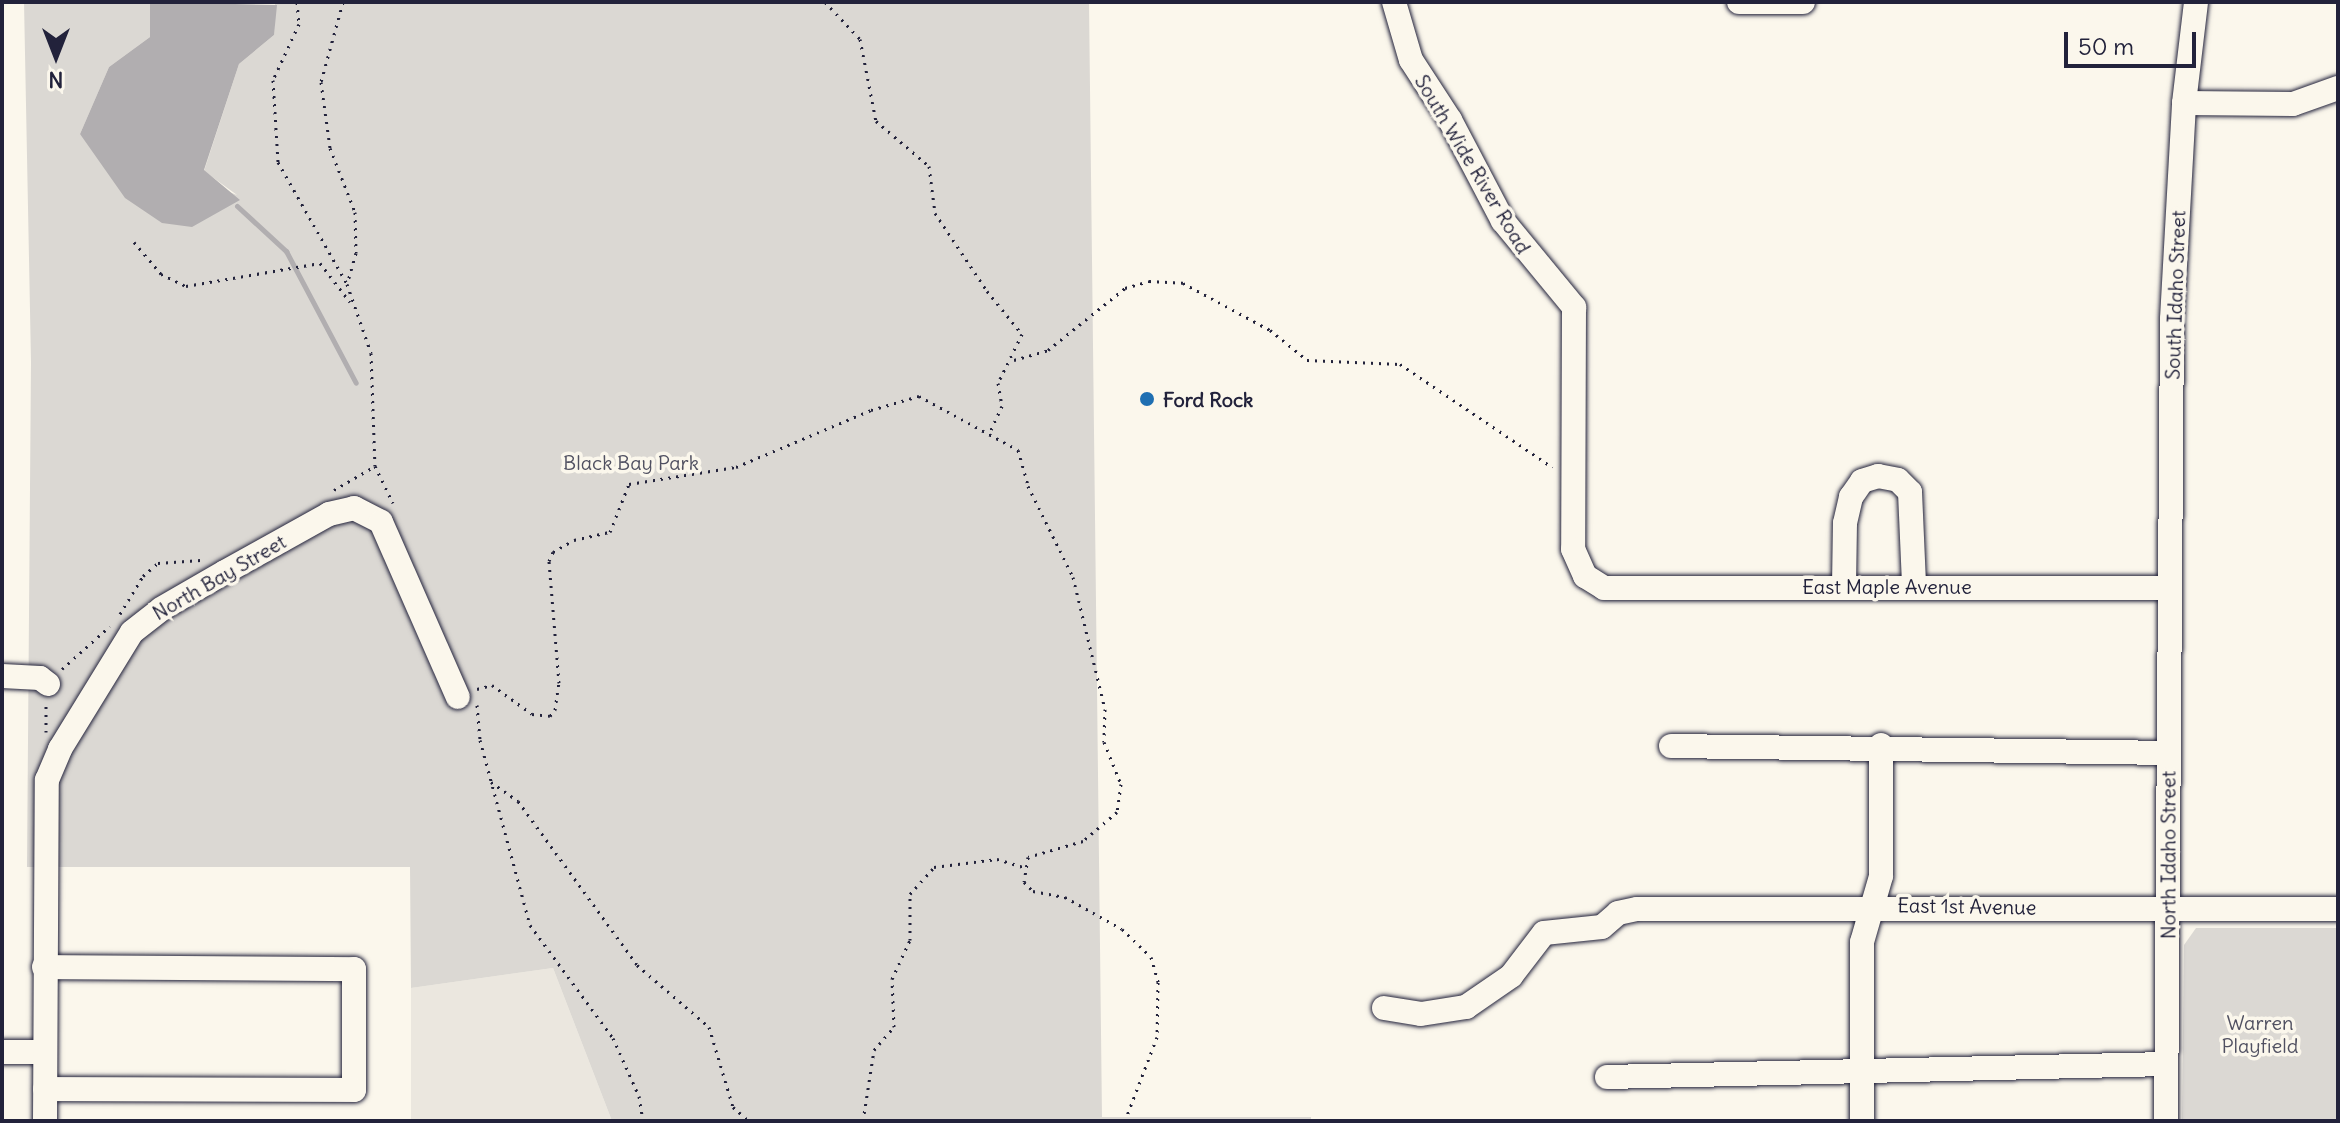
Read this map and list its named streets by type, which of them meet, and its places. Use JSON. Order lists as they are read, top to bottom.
{
  "streets": {
    "street": [
      "South Wide River Road",
      "South Idaho Street",
      "North Bay Street",
      "East Maple Avenue",
      "North Idaho Street",
      "East 1st Avenue"
    ]
  },
  "crossings": [
    ["South Wide River Road", "East Maple Avenue"],
    ["South Idaho Street", "East Maple Avenue"],
    ["South Idaho Street", "North Idaho Street"],
    ["East Maple Avenue", "North Idaho Street"],
    ["North Idaho Street", "East 1st Avenue"]
  ],
  "parks": ["Black Bay Park", "Warren Playfield"],
  "places": ["Ford Rock"],
  "scale_bar": "50 m",
  "north": "bottom"
}
